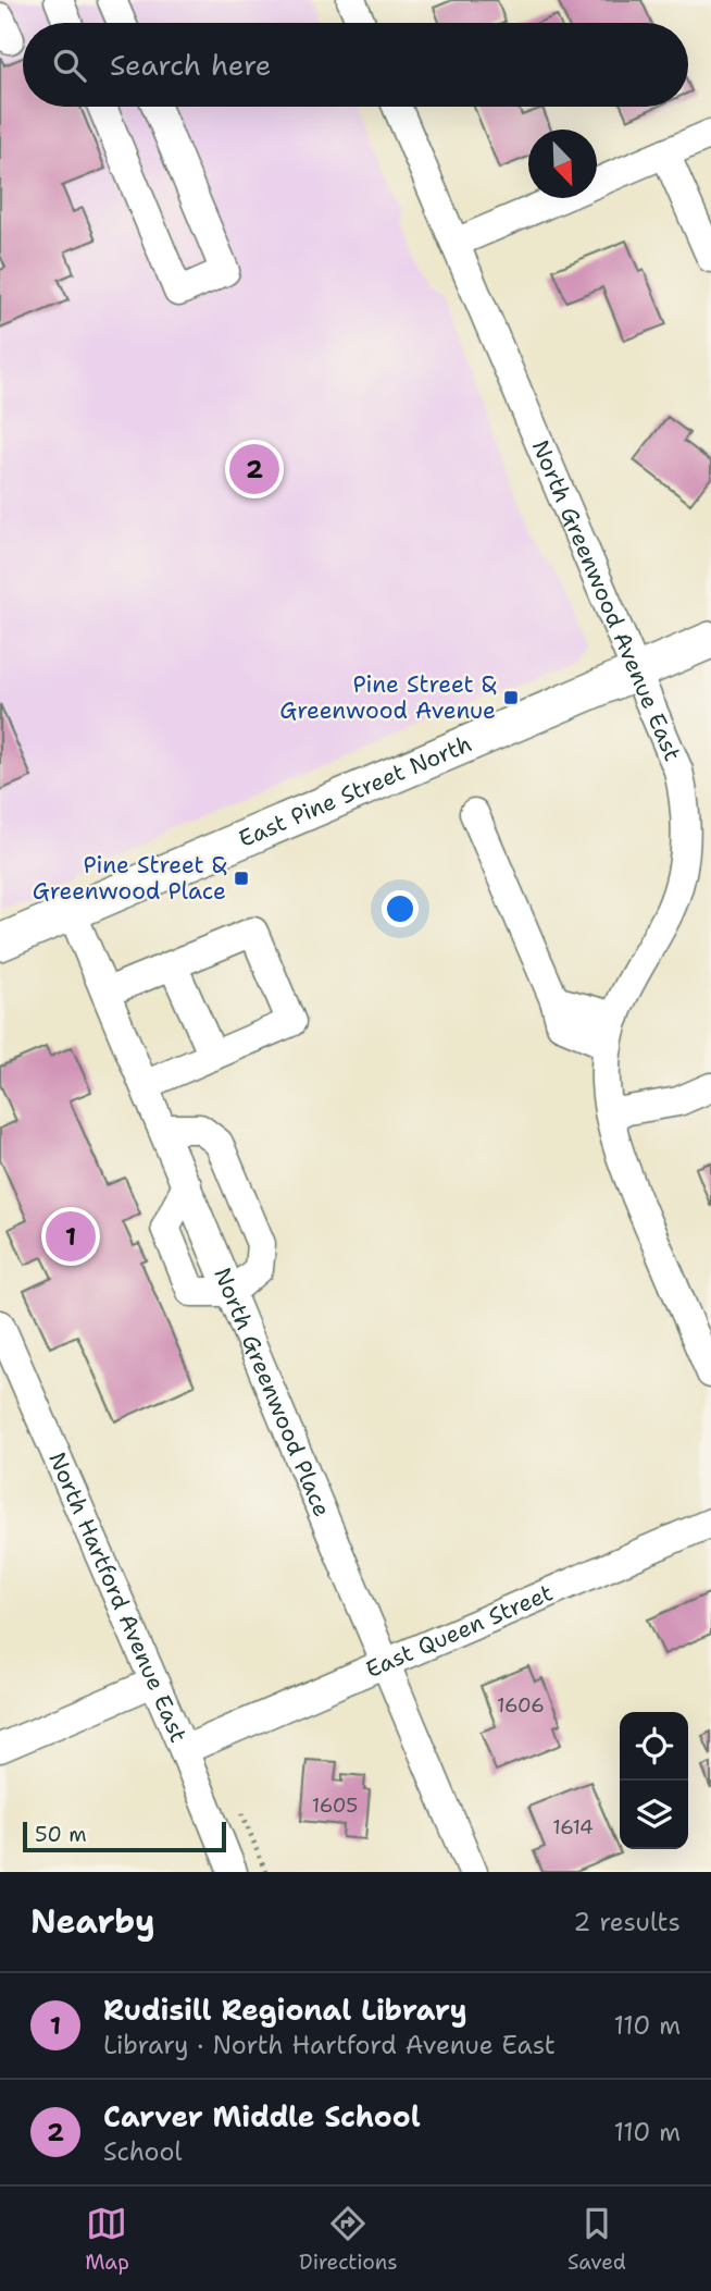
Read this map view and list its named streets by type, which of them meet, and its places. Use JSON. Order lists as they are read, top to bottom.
{
  "streets": {
    "main road": ["East Pine Street North"],
    "street": [
      "North Greenwood Avenue East",
      "North Greenwood Place",
      "North Hartford Avenue East",
      "East Queen Street"
    ]
  },
  "crossings": [
    ["North Greenwood Avenue East", "East Pine Street North"],
    ["East Pine Street North", "North Greenwood Place"],
    ["North Greenwood Place", "East Queen Street"],
    ["North Hartford Avenue East", "East Queen Street"]
  ],
  "places": {
    "transit": ["Pine Street & Greenwood Avenue", "Pine Street & Greenwood Place"]
  },
  "house_numbers": ["1606", "1605", "1614"],
  "scale_bar": "50 m",
  "north": "bottom right",
  "page": {
    "search": "Search here",
    "pins": ["2", "1"],
    "scale": "50 m",
    "heading": ["Nearby", "2 results"],
    "list": [
      {
        "mark": "1",
        "name": "Rudisill Regional Library",
        "note": "Library · North Hartford Avenue East",
        "value": "110 m"
      },
      {
        "mark": "2",
        "name": "Carver Middle School",
        "note": "School",
        "value": "110 m"
      }
    ],
    "nav": ["Map", "Directions", "Saved"]
  }
}
